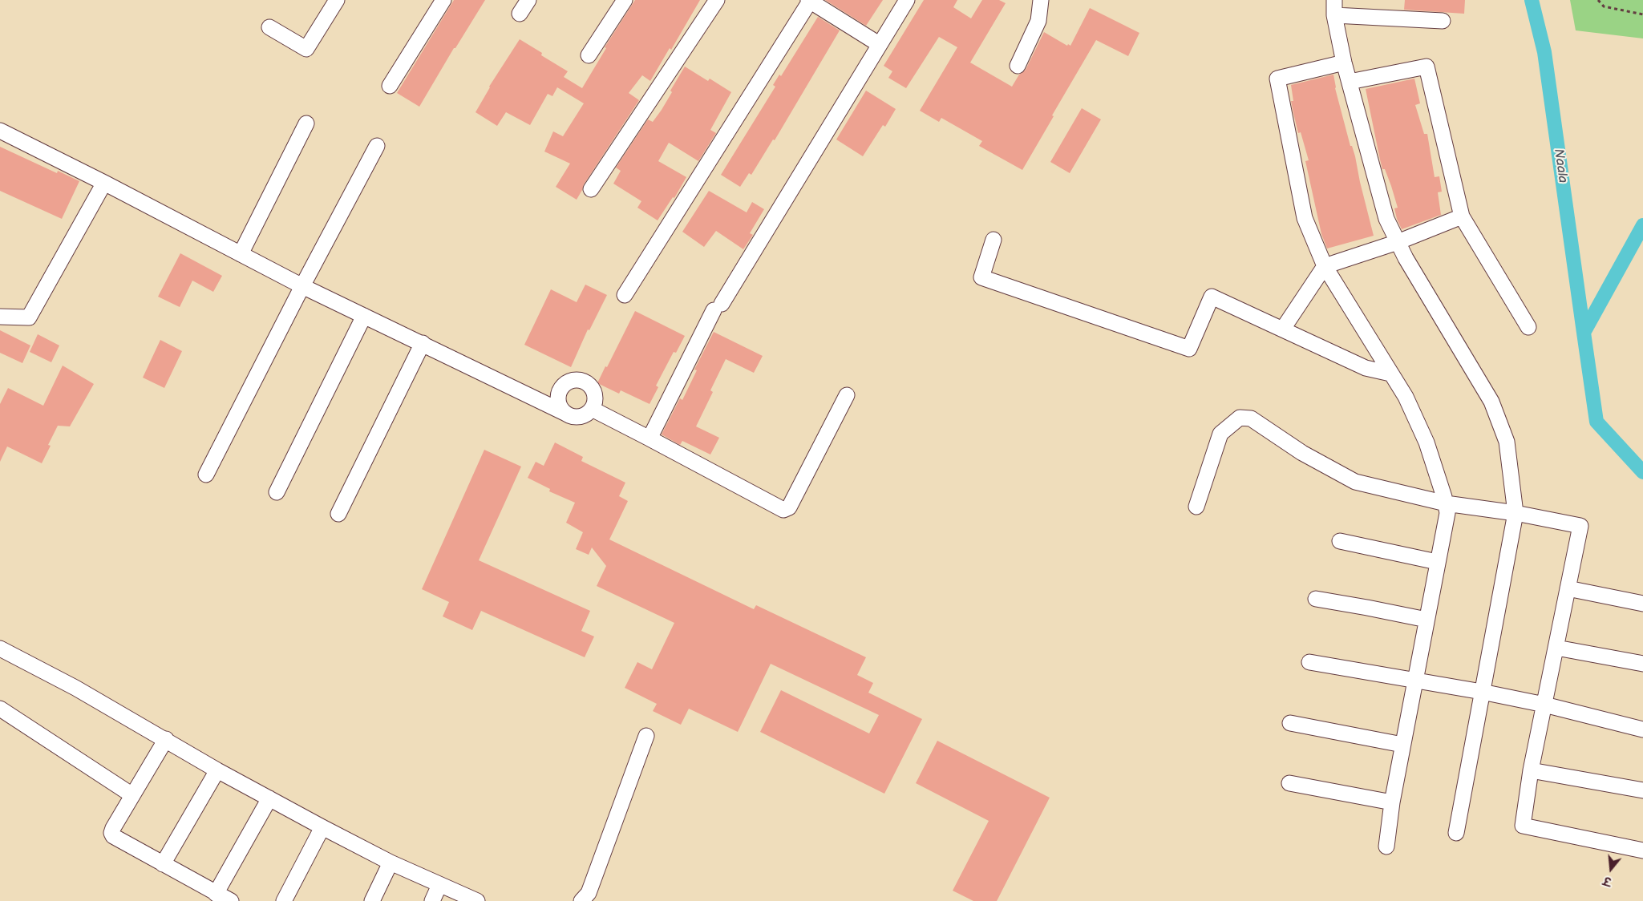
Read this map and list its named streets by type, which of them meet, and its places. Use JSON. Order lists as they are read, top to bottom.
{
  "water": ["Naala"],
  "north": "bottom"
}
